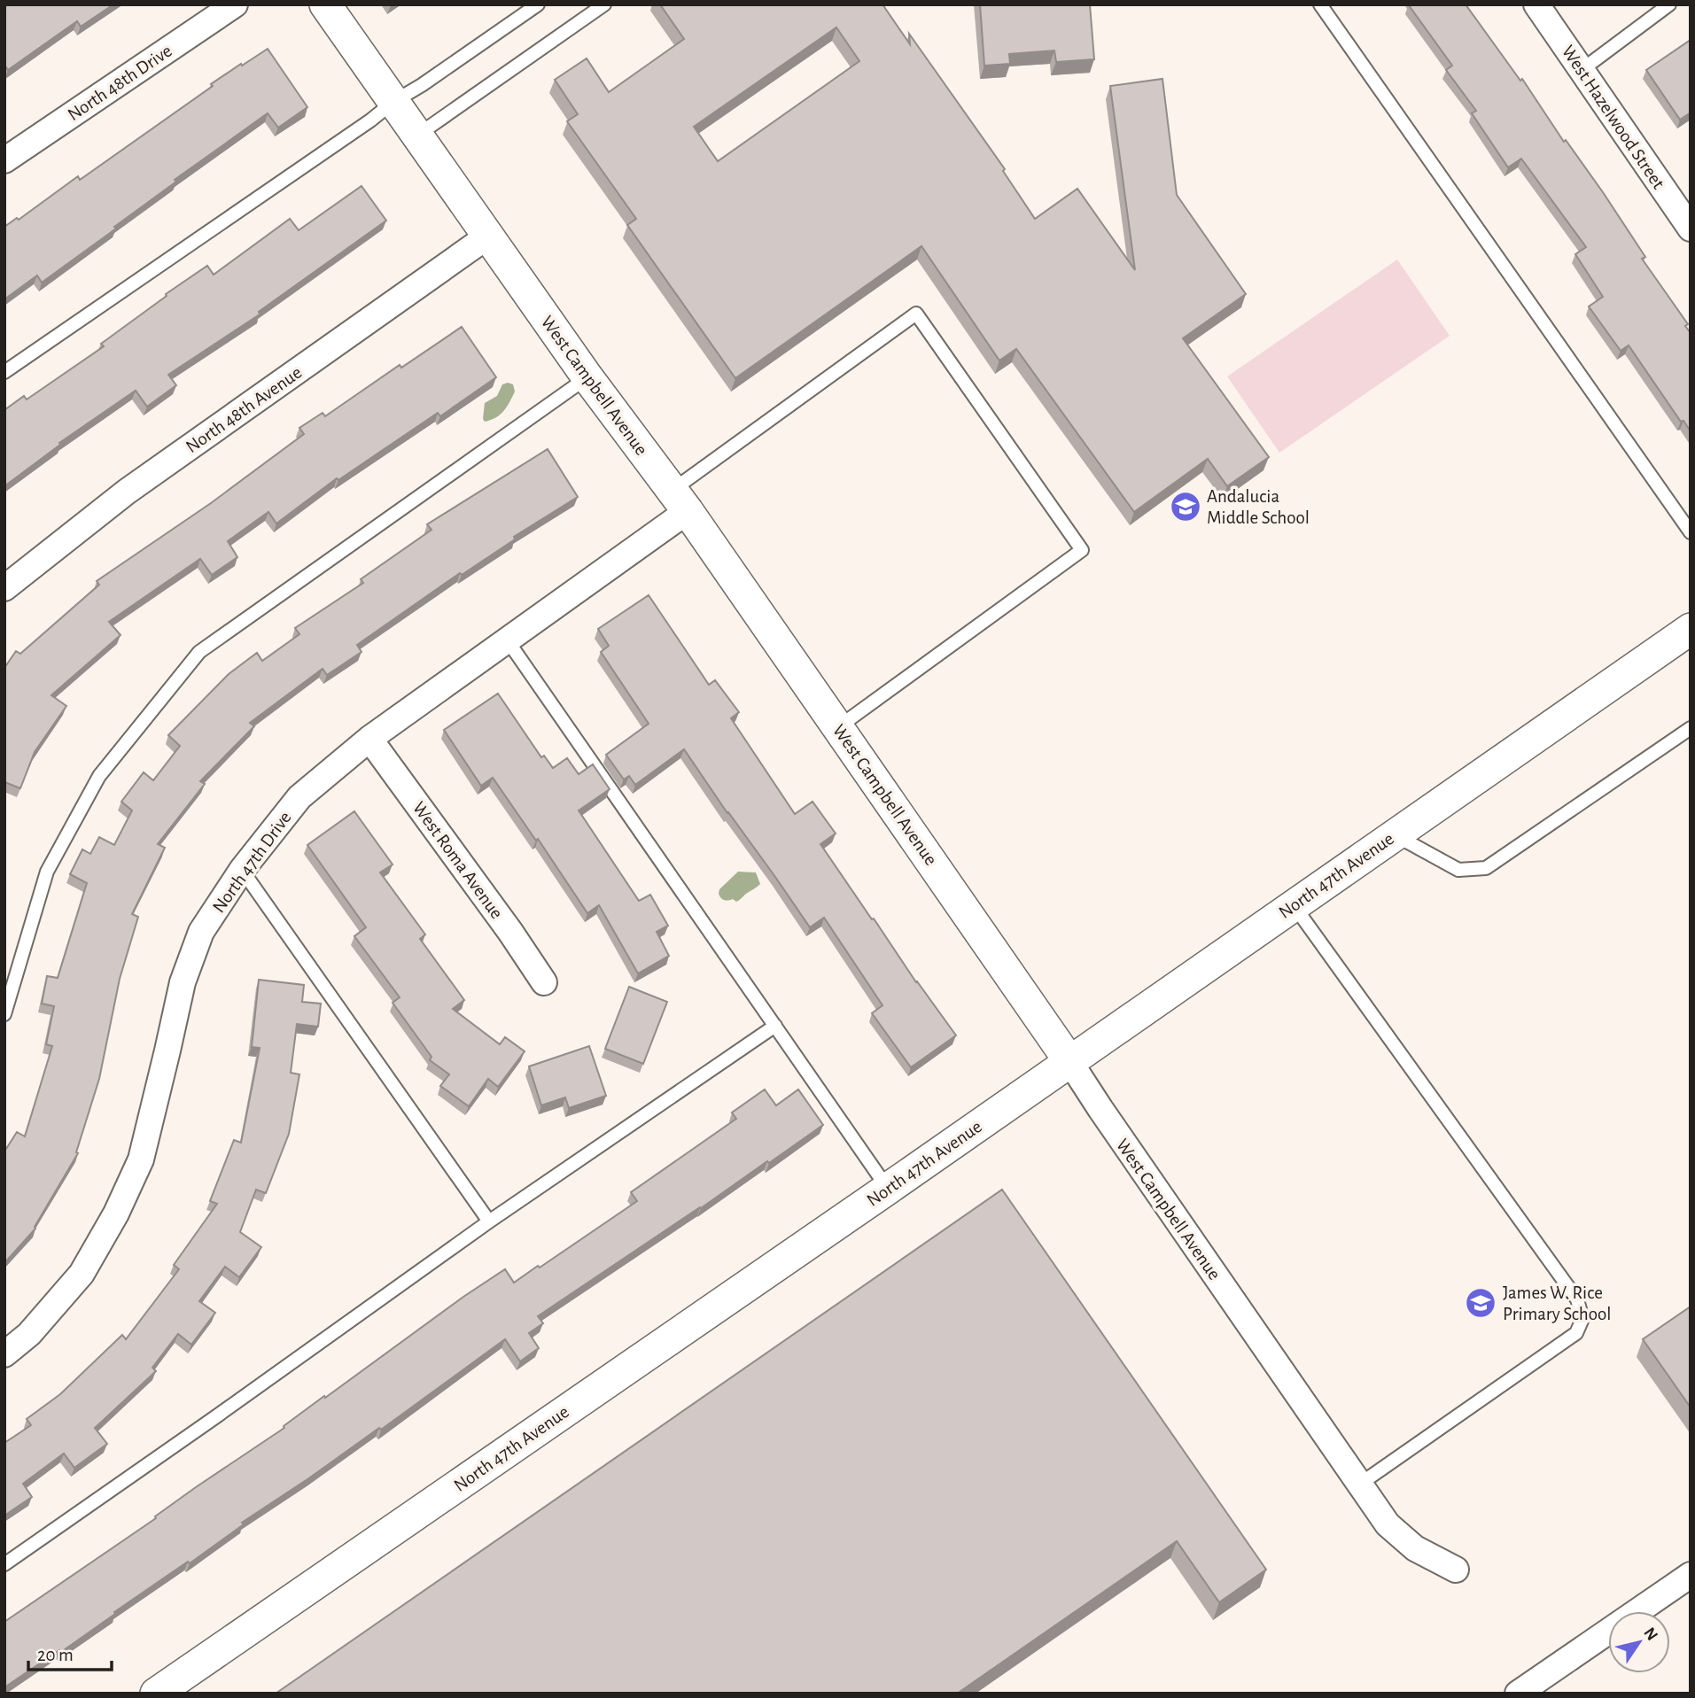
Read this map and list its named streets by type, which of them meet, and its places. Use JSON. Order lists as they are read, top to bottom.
{
  "streets": {
    "street": [
      "North 48th Drive",
      "West Hazelwood Street",
      "West Campbell Avenue",
      "North 48th Avenue",
      "West Roma Avenue",
      "North 47th Drive",
      "North 47th Avenue"
    ]
  },
  "crossings": [
    ["West Campbell Avenue", "North 48th Avenue"],
    ["West Campbell Avenue", "North 47th Drive"],
    ["West Campbell Avenue", "North 47th Avenue"],
    ["West Roma Avenue", "North 47th Drive"]
  ],
  "places": {
    "school or university": ["Andalucia Middle School", "James W. Rice Primary School"]
  },
  "scale_bar": "20 m",
  "north": "top right"
}
